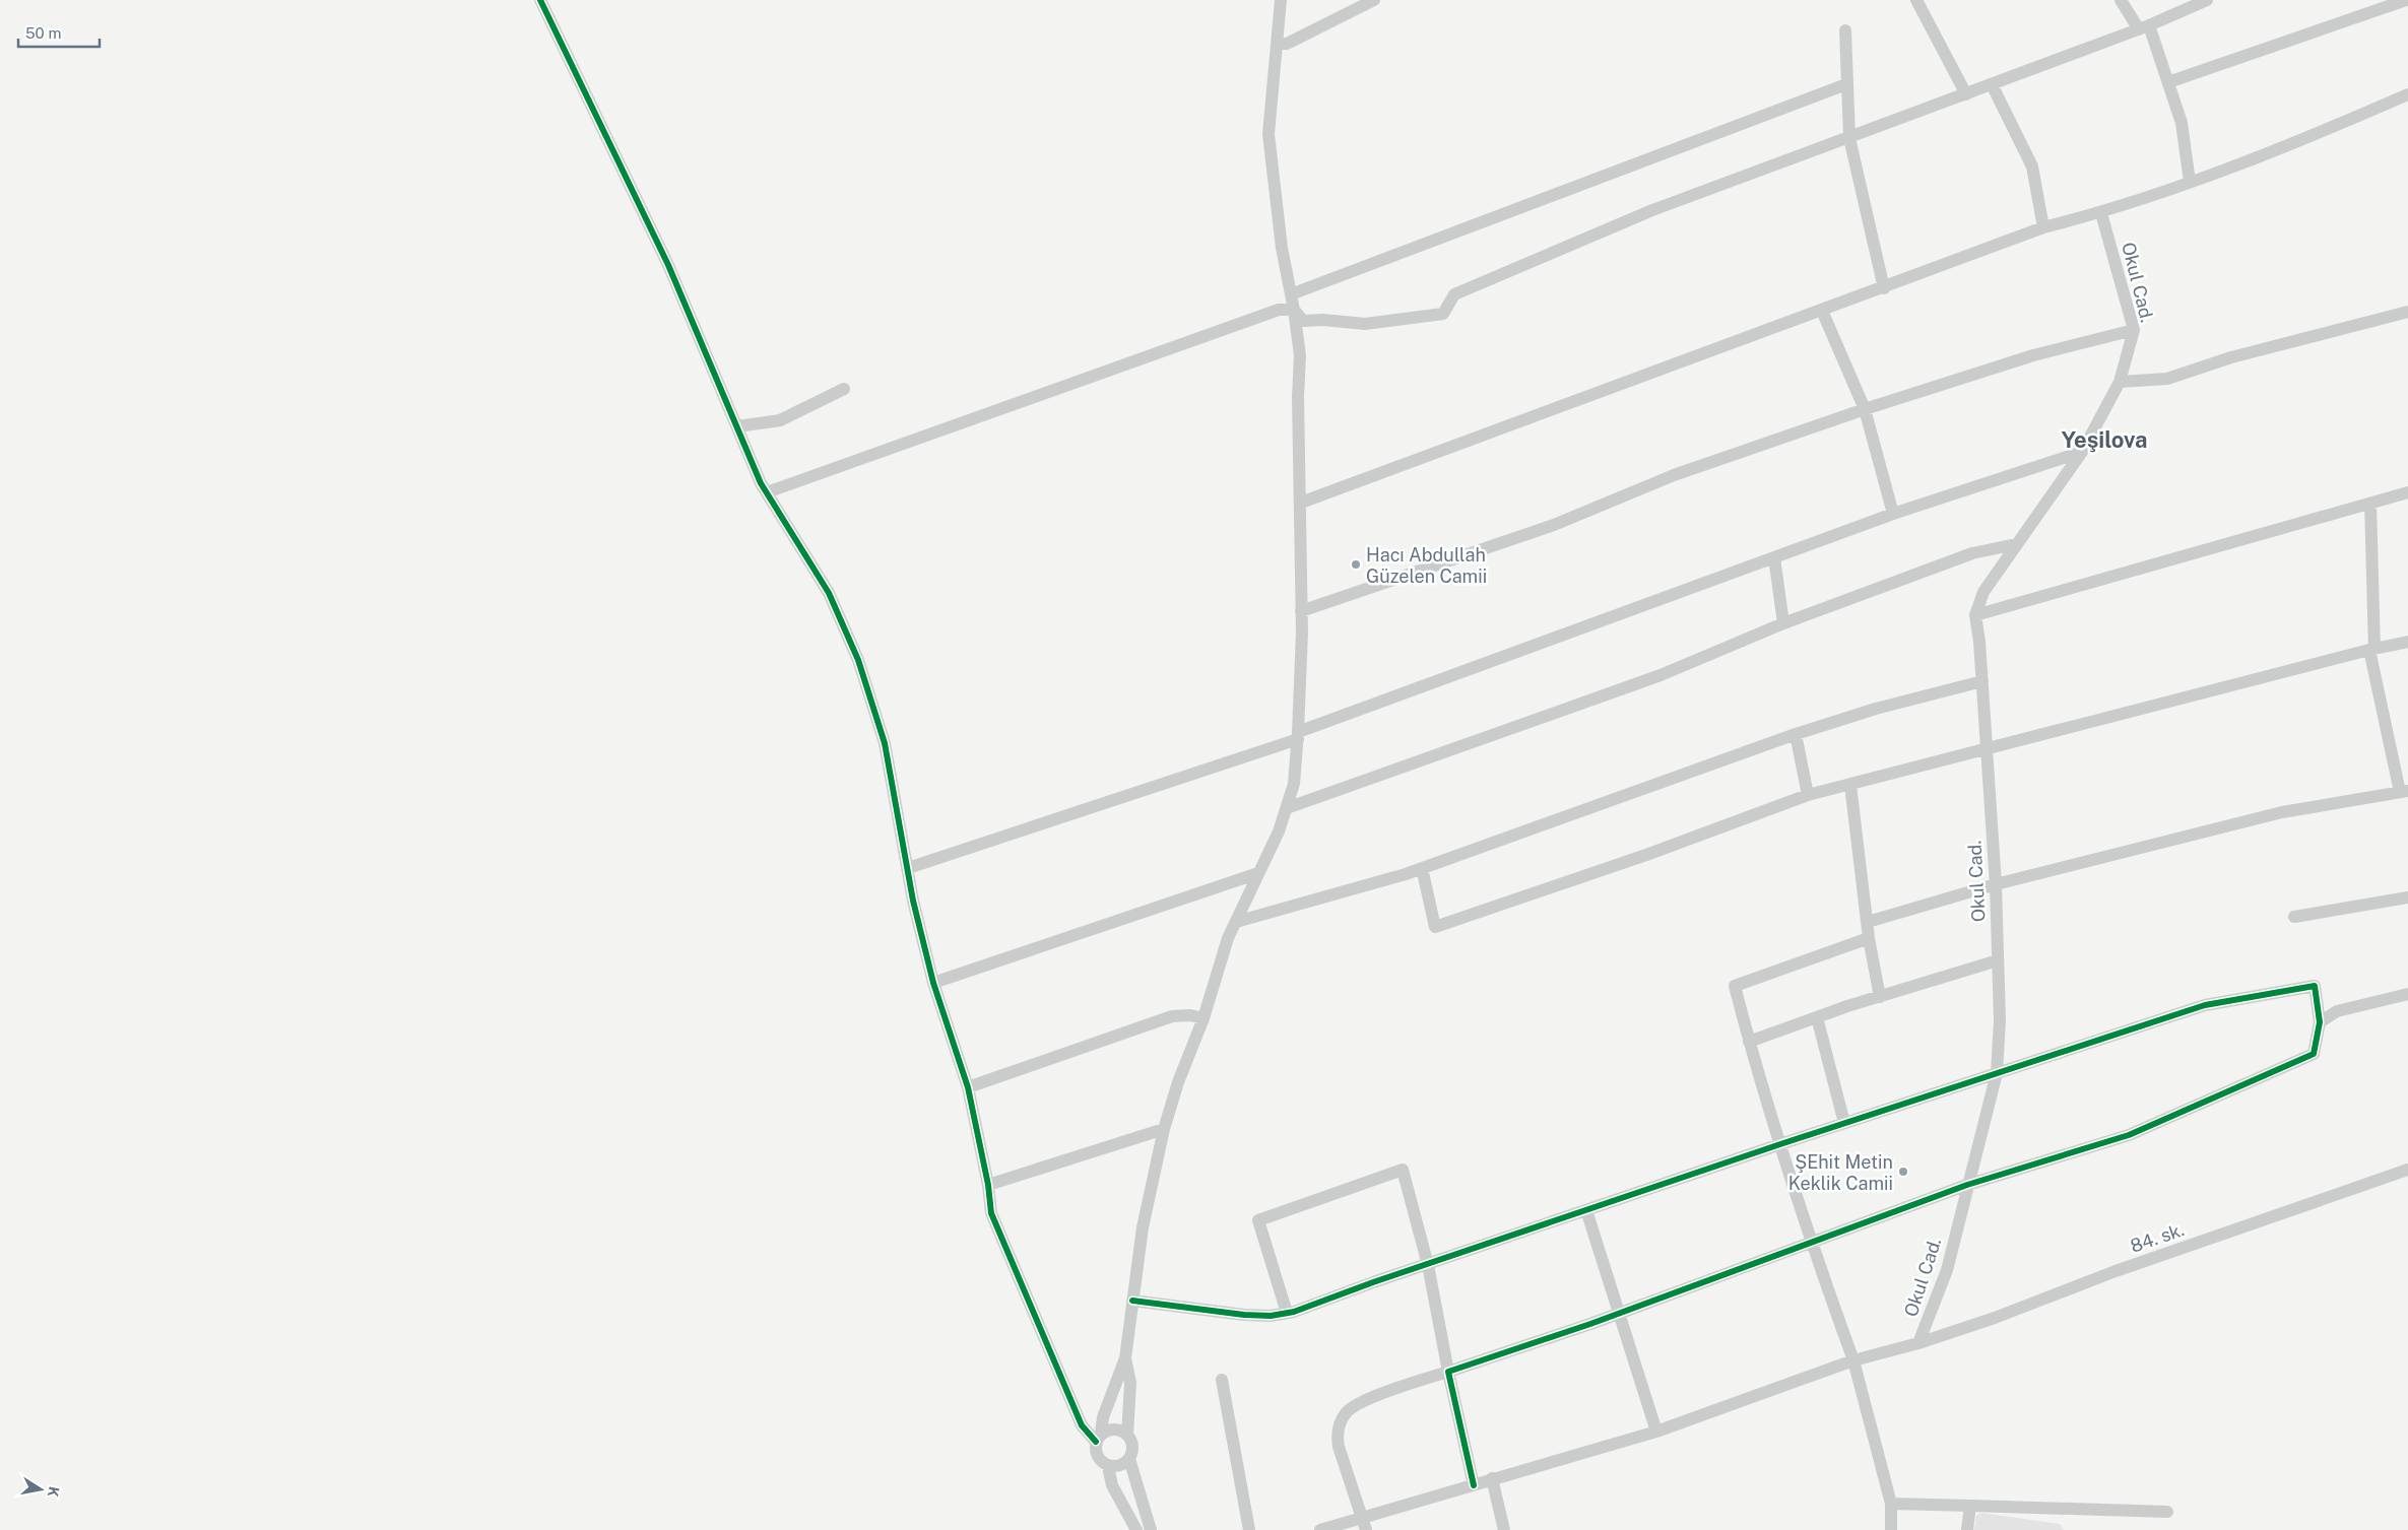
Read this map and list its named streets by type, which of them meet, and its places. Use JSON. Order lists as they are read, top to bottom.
{
  "streets": {
    "street": ["Okul Cad.", "84. sk."]
  },
  "crossings": [
    ["Okul Cad.", "84. sk."]
  ],
  "districts": ["Yeşilova"],
  "places": ["Hacı Abdullah Güzelen Camii", "ŞEhit Metin Keklik Camii"],
  "scale_bar": "50 m",
  "north": "right"
}
